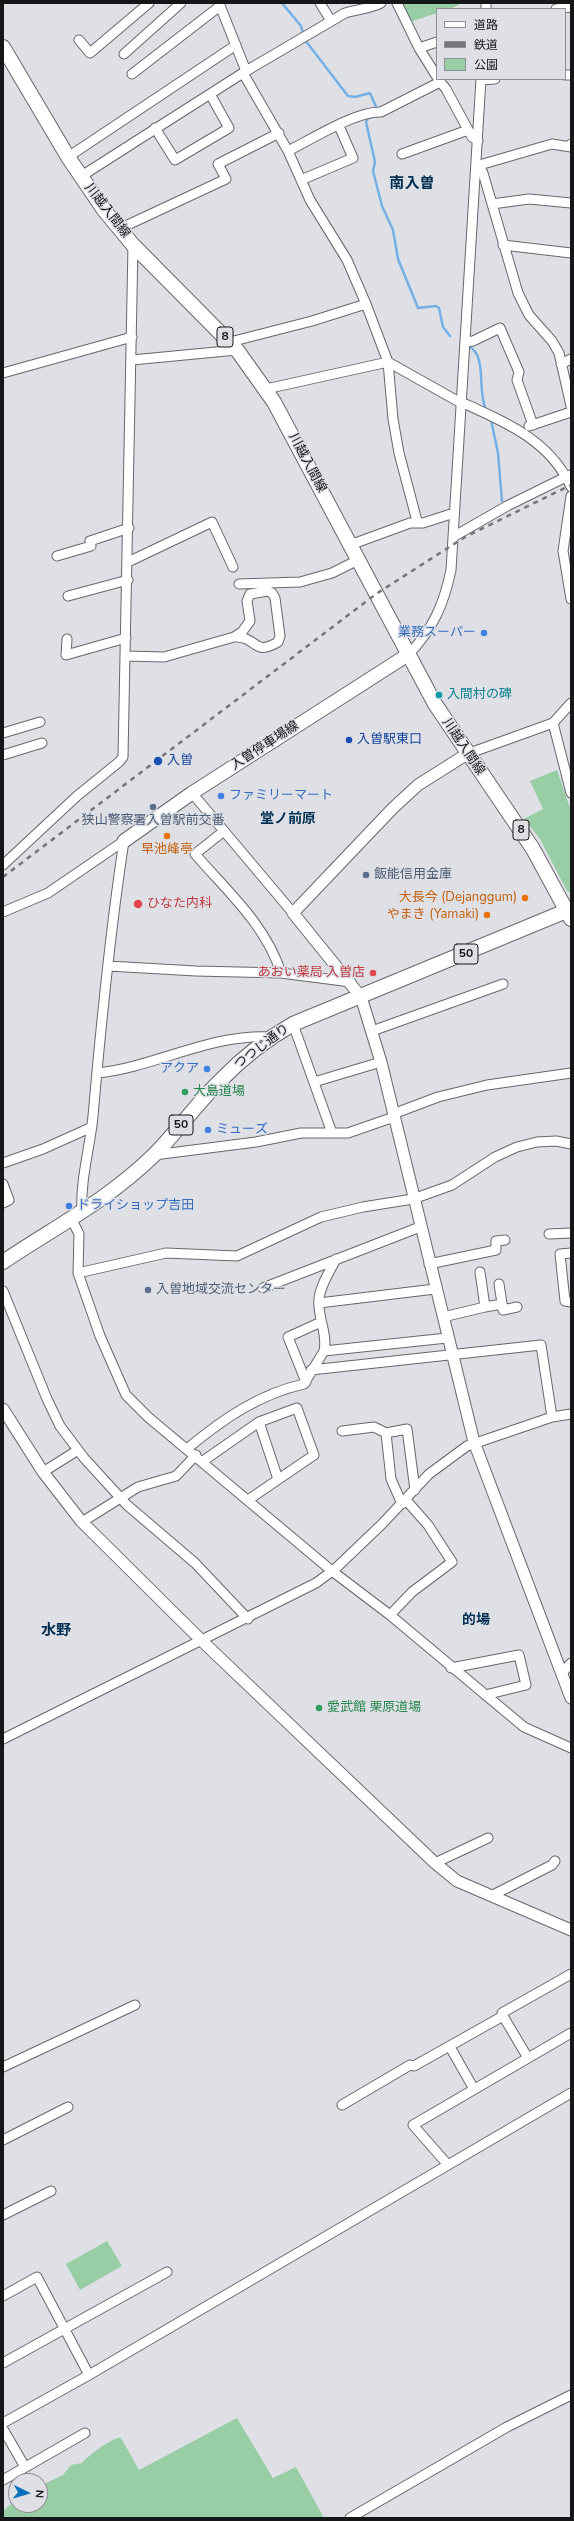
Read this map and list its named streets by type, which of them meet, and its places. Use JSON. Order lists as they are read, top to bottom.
{
  "streets": {
    "main road": [
      "川越入間線",
      "8",
      "入曽停車場線",
      "50",
      "つつじ通り"
    ]
  },
  "crossings": [
    ["川越入間線", "入曽停車場線"],
    ["川越入間線", "つつじ通り"]
  ],
  "districts": [
    "南入曽",
    "堂ノ前原",
    "的場",
    "水野"
  ],
  "places": [
    "業務スーパー",
    "入間村の碑",
    "入曽駅東口",
    "入曽",
    "ファミリーマート",
    "狭山警察署入曽駅前交番",
    "早池峰亭",
    "飯能信用金庫",
    "大長今 (Dejanggum)",
    "ひなた内科",
    "やまき (Yamaki)",
    "あおい薬局 入曽店",
    "アクア",
    "大島道場",
    "ミューズ",
    "ドライショップ吉田",
    "入曽地域交流センター",
    "愛武館 栗原道場"
  ],
  "legend": ["道路", "鉄道", "公園"],
  "north": "right"
}
